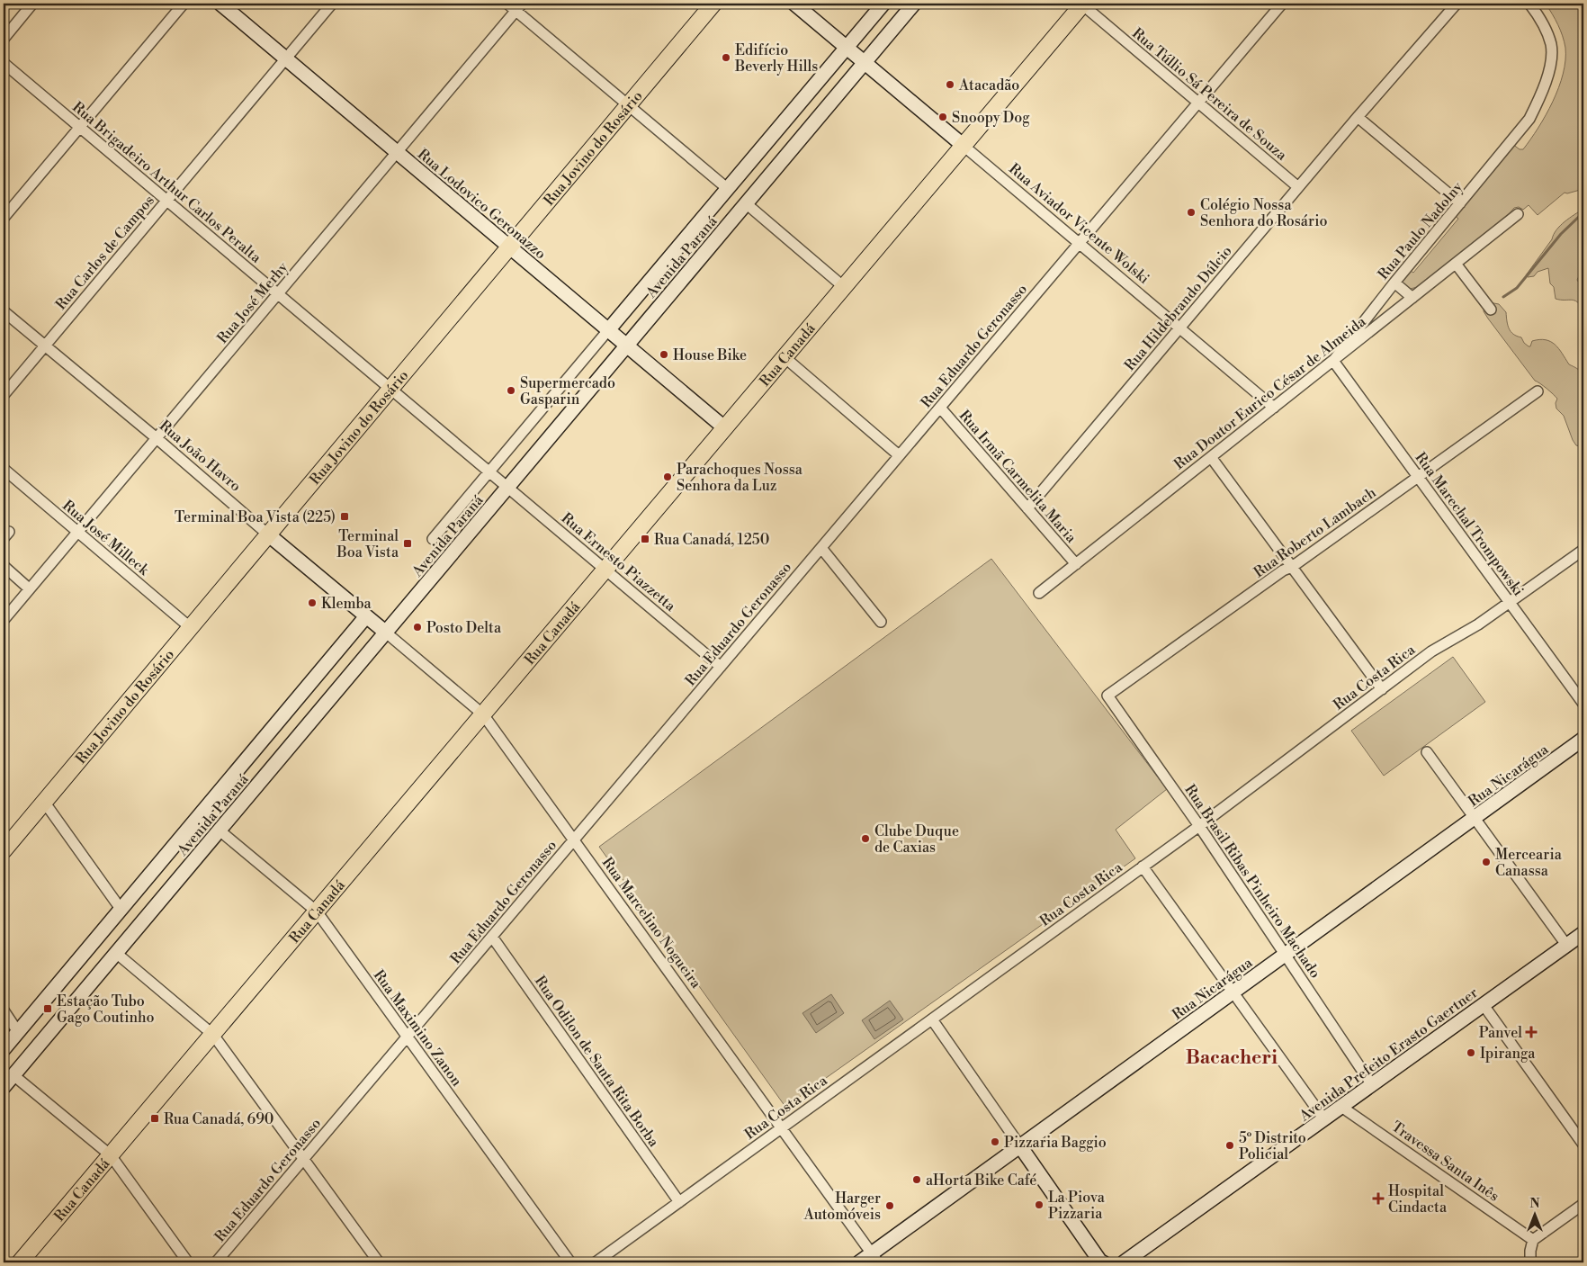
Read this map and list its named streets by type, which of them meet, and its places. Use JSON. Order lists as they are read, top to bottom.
{
  "streets": {
    "main road": ["Rua Jovino do Rosário", "Rua Canadá"],
    "street": [
      "Rua Túllio Sá Pereira de Souza",
      "Rua Brigadeiro Arthur Carlos Peralta",
      "Rua Lodovico Geronazzo",
      "Rua Aviador Vicente Wolski",
      "Rua Paulo Nadolny",
      "Rua Carlos de Campos",
      "Avenida Paraná",
      "Rua José Merhy",
      "Rua Hildebrando Dúlcio",
      "Rua Eduardo Geronasso",
      "Rua Doutor Eurico César de Almeida",
      "Rua João Havro",
      "Rua Irmã Carmelita Maria",
      "Rua Marechal Trompowski",
      "Rua Roberto Lambach",
      "Rua José Milleck",
      "Rua Ernesto Piazzetta",
      "Rua Costa Rica",
      "Rua Nicarágua",
      "Rua Brasil Ribas Pinheiro Machado",
      "Rua Marcelino Nogueira",
      "Rua Maximino Zanon",
      "Avenida Prefeito Erasto Gaertner",
      "Rua Odilon de Santa Rita Borba",
      "Travessa Santa Inês"
    ]
  },
  "crossings": [
    ["Rua Túllio Sá Pereira de Souza", "Rua Hildebrando Dúlcio"],
    ["Rua Túllio Sá Pereira de Souza", "Rua Eduardo Geronasso"],
    ["Rua Túllio Sá Pereira de Souza", "Rua Canadá"],
    ["Rua Jovino do Rosário", "Rua Brigadeiro Arthur Carlos Peralta"],
    ["Rua Jovino do Rosário", "Rua Lodovico Geronazzo"],
    ["Rua Jovino do Rosário", "Rua João Havro"],
    ["Rua Jovino do Rosário", "Rua José Milleck"],
    ["Rua Brigadeiro Arthur Carlos Peralta", "Rua Carlos de Campos"],
    ["Rua Brigadeiro Arthur Carlos Peralta", "Avenida Paraná"],
    ["Rua Brigadeiro Arthur Carlos Peralta", "Rua José Merhy"],
    ["Rua Brigadeiro Arthur Carlos Peralta", "Rua Ernesto Piazzetta"],
    ["Rua Lodovico Geronazzo", "Rua Carlos de Campos"],
    ["Rua Lodovico Geronazzo", "Avenida Paraná"],
    ["Rua Lodovico Geronazzo", "Rua José Merhy"],
    ["Rua Lodovico Geronazzo", "Rua Canadá"],
    ["Rua Aviador Vicente Wolski", "Avenida Paraná"],
    ["Rua Aviador Vicente Wolski", "Rua Hildebrando Dúlcio"],
    ["Rua Aviador Vicente Wolski", "Rua Eduardo Geronasso"],
    ["Rua Aviador Vicente Wolski", "Rua Canadá"],
    ["Rua Aviador Vicente Wolski", "Rua Doutor Eurico César de Almeida"],
    ["Rua Paulo Nadolny", "Rua Doutor Eurico César de Almeida"],
    ["Rua Paulo Nadolny", "Rua Marechal Trompowski"],
    ["Rua Carlos de Campos", "Rua João Havro"],
    ["Avenida Paraná", "Rua João Havro"],
    ["Avenida Paraná", "Rua Ernesto Piazzetta"],
    ["Avenida Paraná", "Rua Marcelino Nogueira"],
    ["Avenida Paraná", "Rua Maximino Zanon"],
    ["Rua José Merhy", "Rua João Havro"],
    ["Rua José Merhy", "Rua José Milleck"],
    ["Rua Hildebrando Dúlcio", "Rua Irmã Carmelita Maria"],
    ["Rua Eduardo Geronasso", "Rua Irmã Carmelita Maria"],
    ["Rua Eduardo Geronasso", "Rua Ernesto Piazzetta"],
    ["Rua Eduardo Geronasso", "Rua Marcelino Nogueira"],
    ["Rua Eduardo Geronasso", "Rua Maximino Zanon"],
    ["Rua Eduardo Geronasso", "Rua Odilon de Santa Rita Borba"],
    ["Rua Canadá", "Rua Ernesto Piazzetta"],
    ["Rua Canadá", "Rua Marcelino Nogueira"],
    ["Rua Canadá", "Rua Maximino Zanon"],
    ["Rua Doutor Eurico César de Almeida", "Rua Irmã Carmelita Maria"],
    ["Rua Doutor Eurico César de Almeida", "Rua Marechal Trompowski"],
    ["Rua João Havro", "Rua Marcelino Nogueira"],
    ["Rua Marechal Trompowski", "Rua Roberto Lambach"],
    ["Rua Marechal Trompowski", "Rua Costa Rica"],
    ["Rua Roberto Lambach", "Rua Brasil Ribas Pinheiro Machado"],
    ["Rua Costa Rica", "Rua Brasil Ribas Pinheiro Machado"],
    ["Rua Costa Rica", "Rua Marcelino Nogueira"],
    ["Rua Costa Rica", "Rua Odilon de Santa Rita Borba"],
    ["Rua Nicarágua", "Rua Brasil Ribas Pinheiro Machado"],
    ["Rua Nicarágua", "Rua Marcelino Nogueira"],
    ["Rua Brasil Ribas Pinheiro Machado", "Avenida Prefeito Erasto Gaertner"],
    ["Avenida Prefeito Erasto Gaertner", "Travessa Santa Inês"]
  ],
  "districts": ["Bacacheri"],
  "places": {
    "other": [
      "Edifício Beverly Hills",
      "Atacadão",
      "Snoopy Dog",
      "Colégio Nossa Senhora do Rosário",
      "House Bike",
      "Supermercado Gasparin",
      "Parachoques Nossa Senhora da Luz",
      "Klemba",
      "Posto Delta",
      "Clube Duque de Caxias",
      "Mercearia Canassa",
      "Ipiranga",
      "Pizzaria Baggio",
      "5º Distrito Policial",
      "aHorta Bike Café",
      "La Piova Pizzaria",
      "Harger Automóveis"
    ],
    "transit": [
      "Terminal Boa Vista (225)",
      "Rua Canadá, 1250",
      "Terminal Boa Vista",
      "Estação Tubo Gago Coutinho",
      "Rua Canadá, 690"
    ],
    "health": ["Panvel", "Hospital Cindacta"]
  },
  "north": "top"
}
